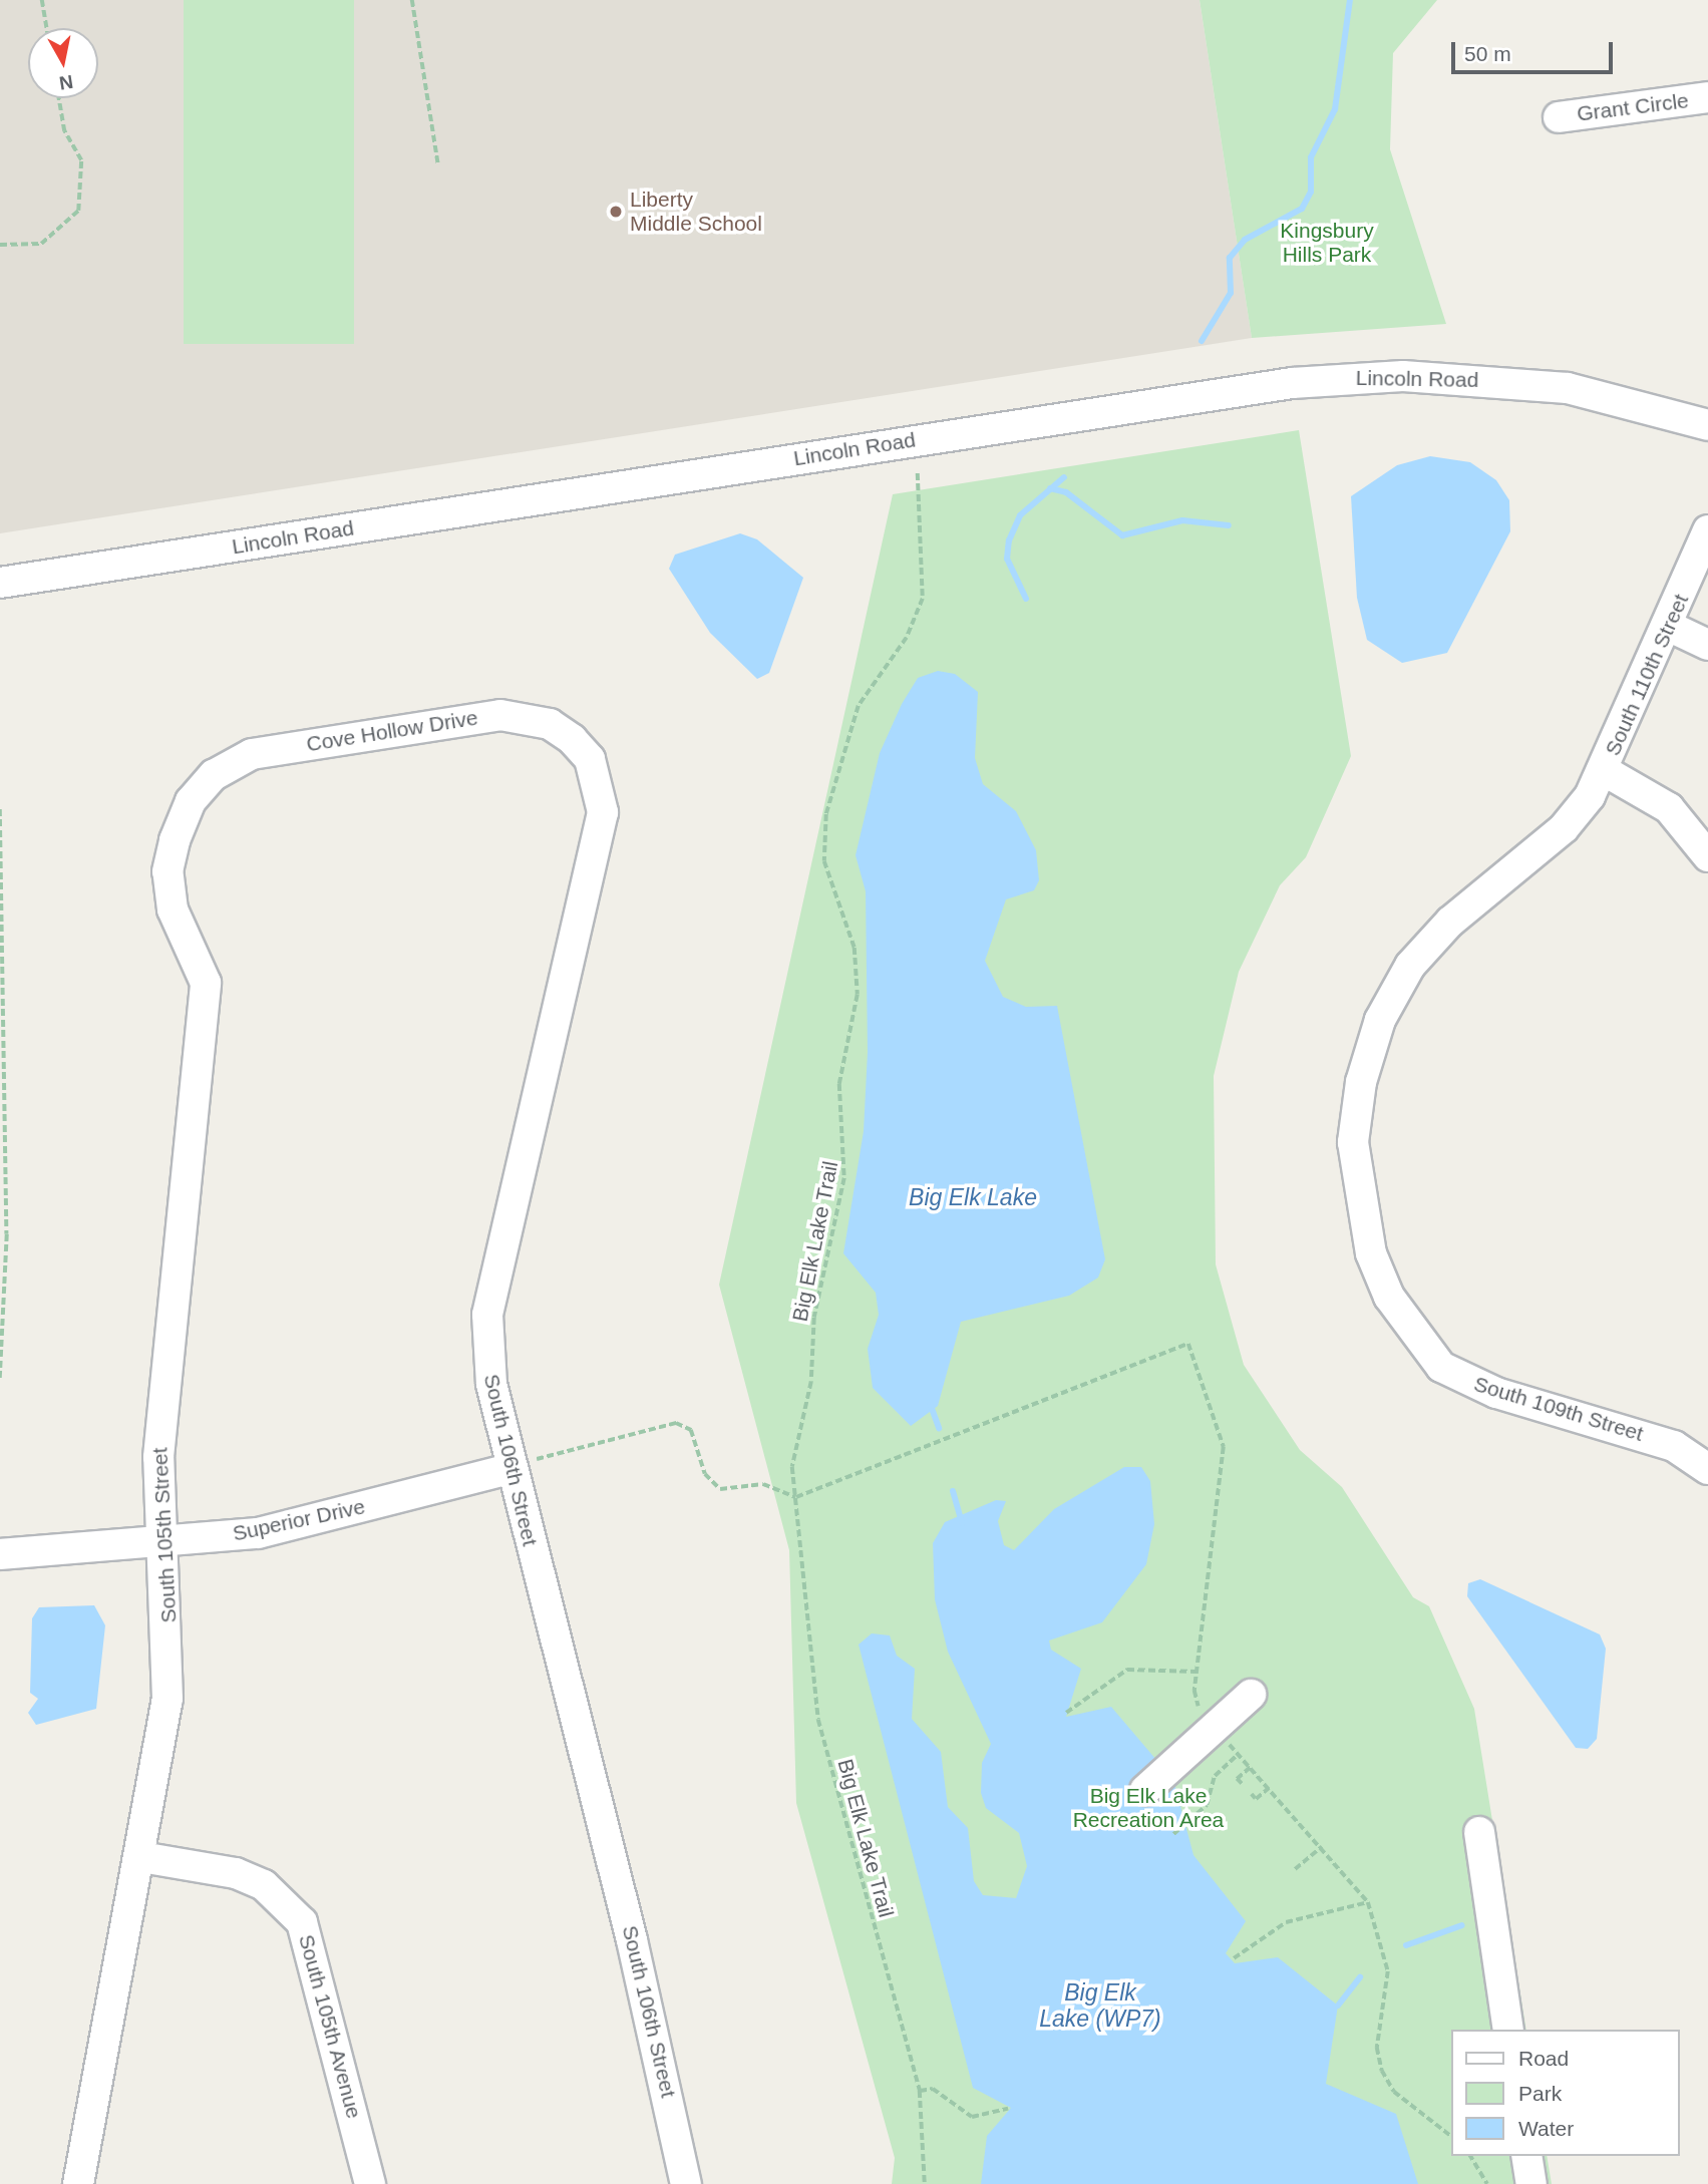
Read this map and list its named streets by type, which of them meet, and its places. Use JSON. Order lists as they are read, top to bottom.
{
  "streets": {
    "street": [
      "Grant Circle",
      "Lincoln Road",
      "South 110th Street",
      "Cove Hollow Drive",
      "South 109th Street",
      "South 106th Street",
      "Superior Drive",
      "South 105th Street",
      "South 105th Avenue"
    ],
    "path": ["Big Elk Lake Trail"]
  },
  "crossings": [
    ["South 110th Street", "South 109th Street"],
    ["Cove Hollow Drive", "South 106th Street"],
    ["Cove Hollow Drive", "South 105th Street"],
    ["South 106th Street", "Superior Drive"],
    ["Superior Drive", "South 105th Street"],
    ["South 105th Street", "South 105th Avenue"]
  ],
  "water": ["Big Elk Lake", "Big Elk Lake (WP7)"],
  "parks": ["Kingsbury Hills Park", "Big Elk Lake Recreation Area"],
  "places": ["Liberty Middle School"],
  "legend": ["Road", "Park", "Water"],
  "scale_bar": "50 m",
  "north": "bottom"
}
